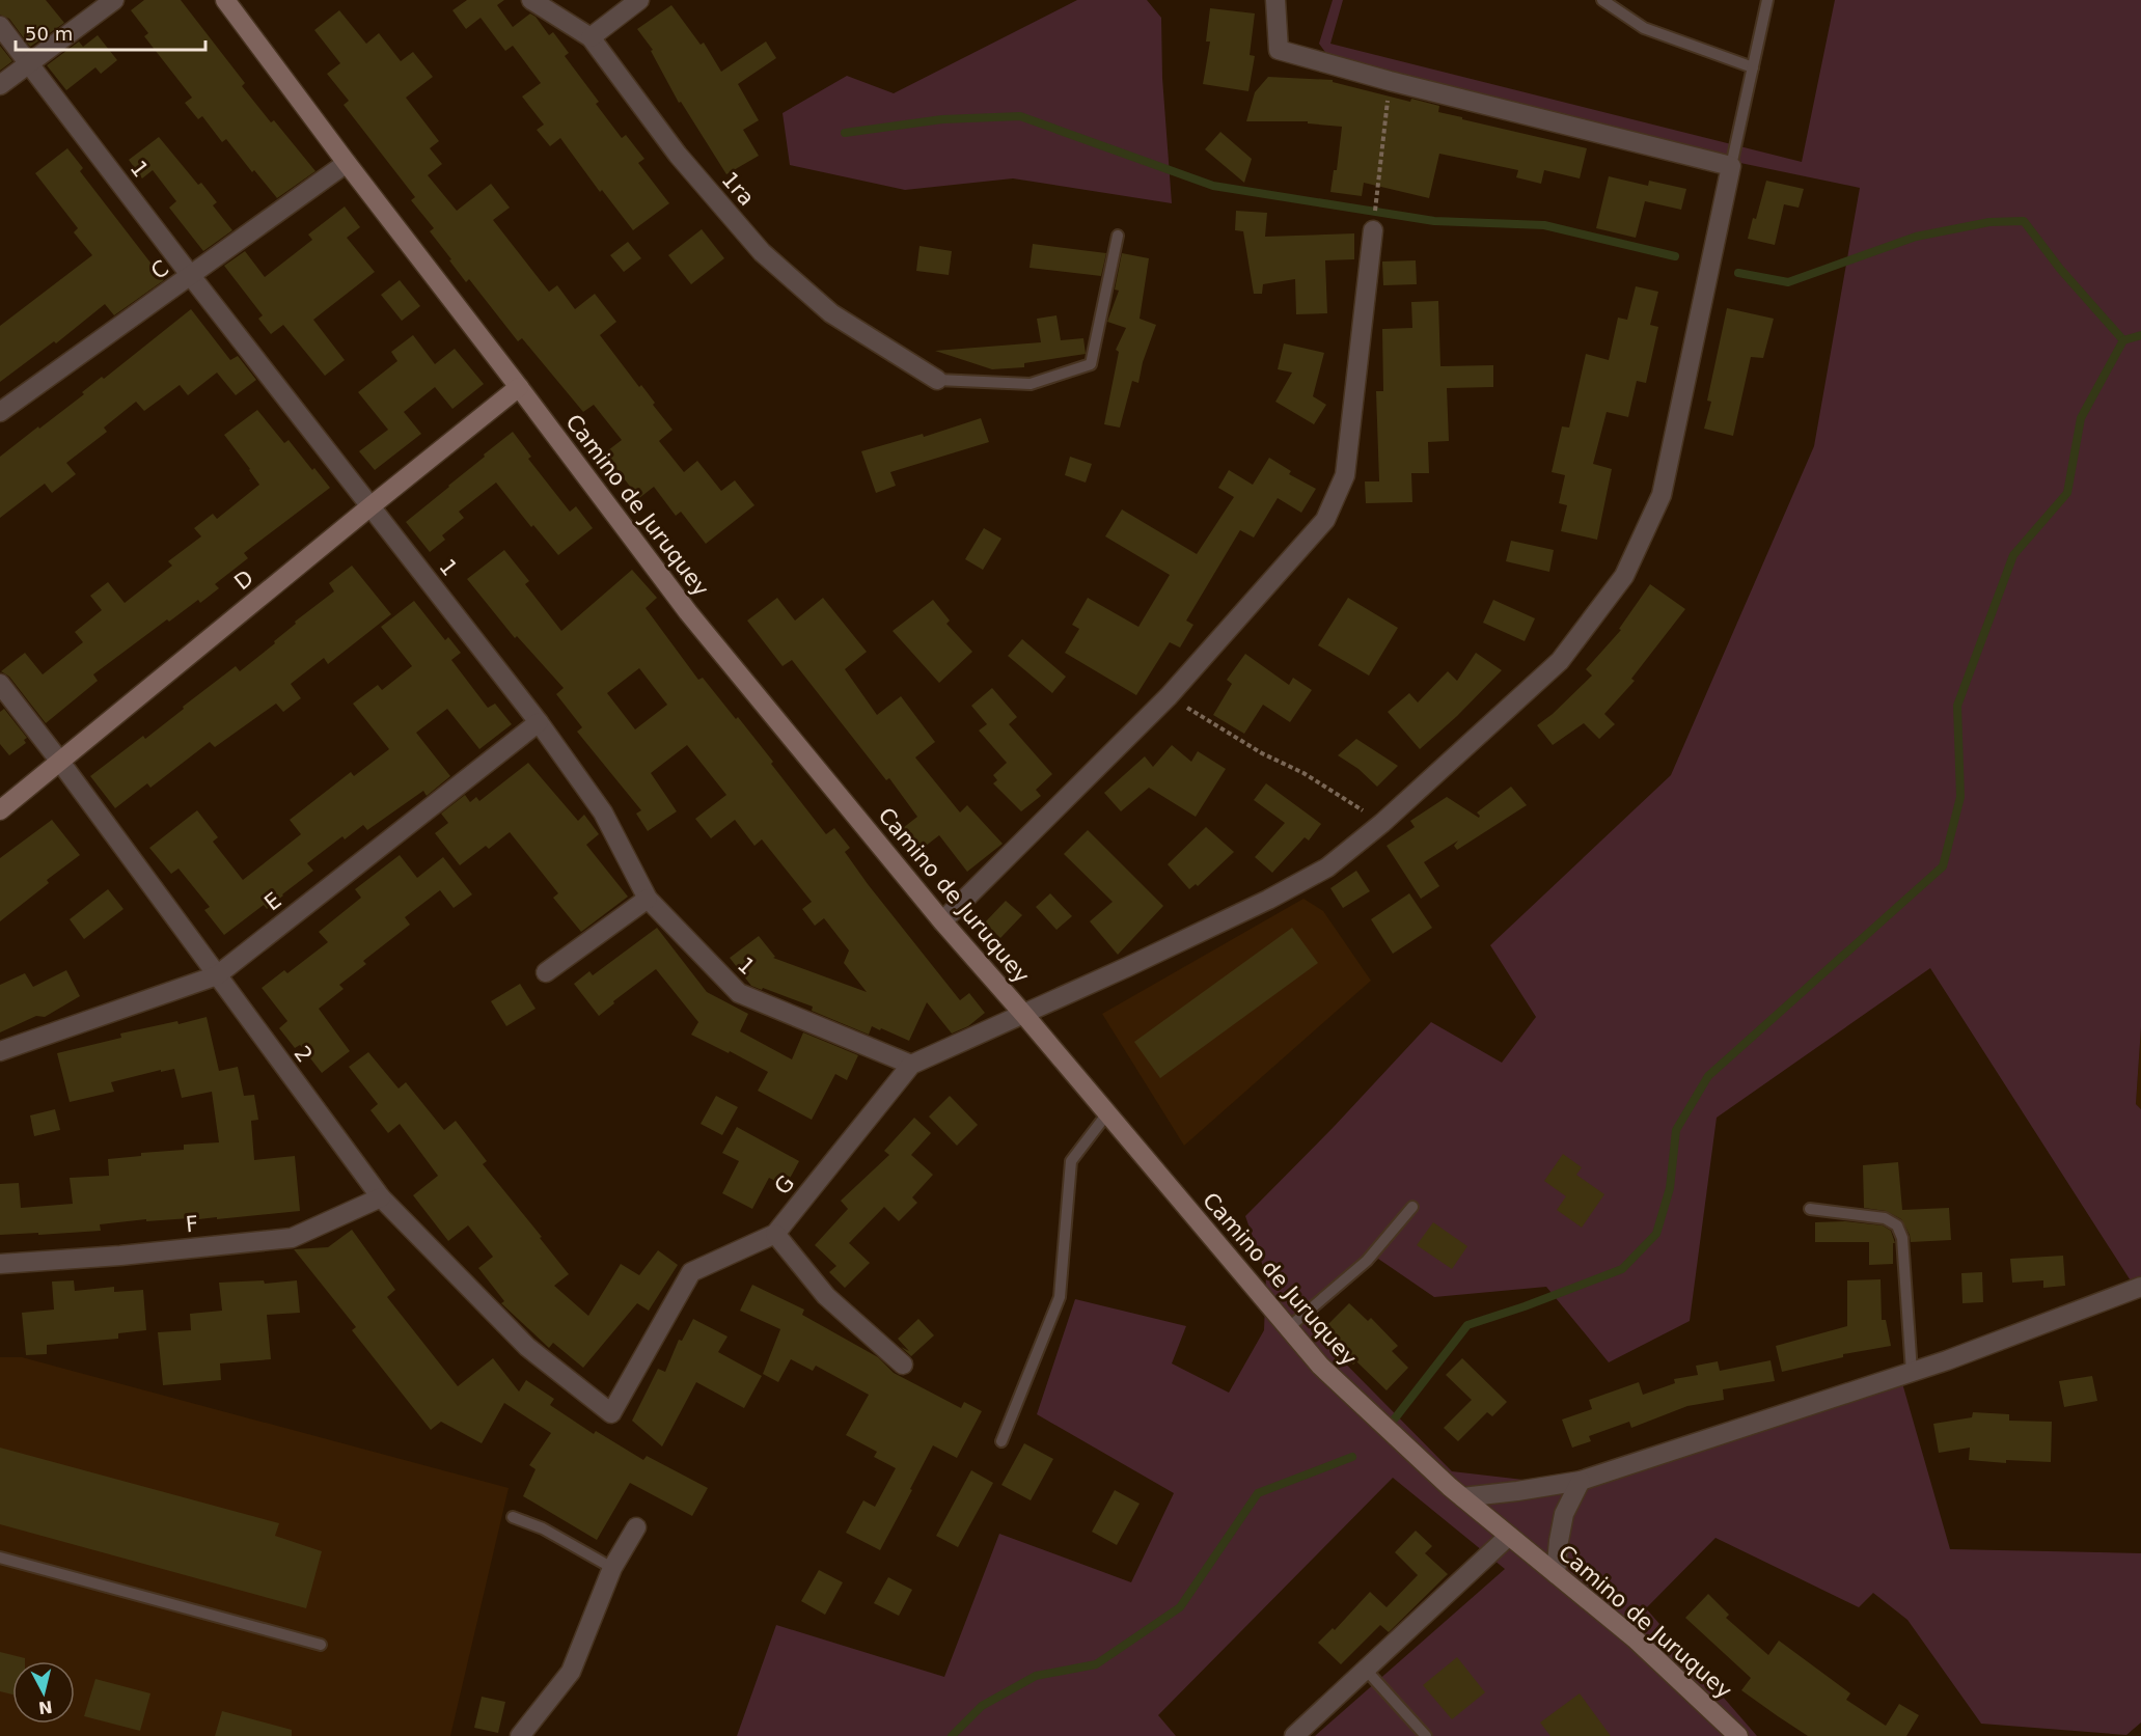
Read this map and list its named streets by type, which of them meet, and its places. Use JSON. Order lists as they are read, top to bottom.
{
  "streets": {
    "street": [
      "1",
      "1ra",
      "C",
      "Camino de Juruquey",
      "D",
      "E",
      "2",
      "G",
      "F"
    ]
  },
  "crossings": [
    ["1", "C"],
    ["1", "D"],
    ["1", "E"],
    ["1", "G"],
    ["C", "Camino de Juruquey"],
    ["Camino de Juruquey", "D"],
    ["Camino de Juruquey", "G"],
    ["D", "2"],
    ["E", "2"],
    ["2", "G"],
    ["2", "F"]
  ],
  "scale_bar": "50 m",
  "north": "bottom"
}
